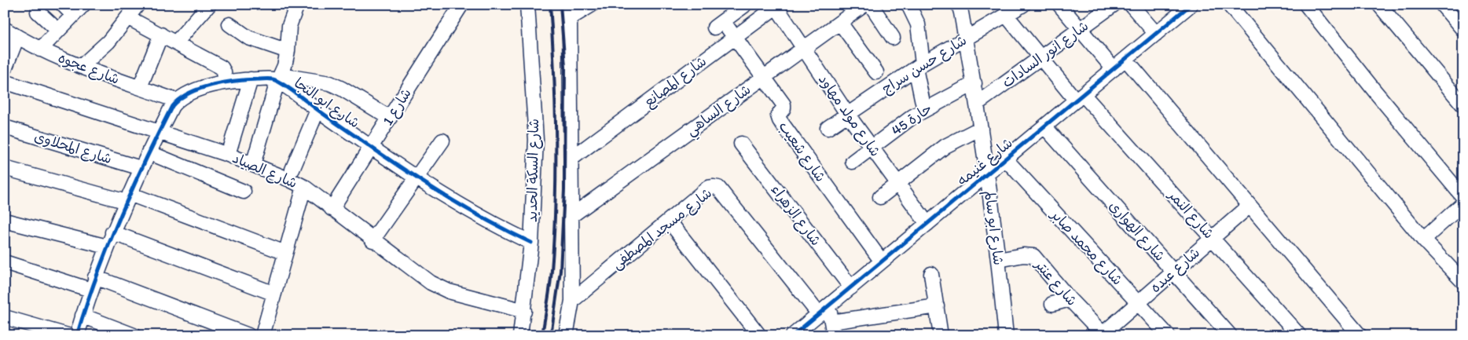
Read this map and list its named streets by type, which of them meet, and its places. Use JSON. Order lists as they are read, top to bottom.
{
  "streets": {
    "street": [
      "شارع انور السادات",
      "شارع حسن سراج",
      "شارع عجوه",
      "شارع المصانع",
      "شارع ابو النجا",
      "شارع 1",
      "شارع الساهي",
      "شارع مولد مهاود",
      "حارة 45",
      "شارع المحلاوى",
      "شارع شعيب",
      "شارع غنيمه",
      "شارع الصياد",
      "شارع السكة الحديد",
      "شارع النمر",
      "شارع الزهراء",
      "شارع ابو سالم",
      "شارع مسجد المصطفى",
      "شارع الهوارى",
      "شارع محمد صابر",
      "شارع عبده",
      "شارع عنتر"
    ]
  },
  "crossings": [
    ["شارع انور السادات", "شارع النمر"],
    ["شارع انور السادات", "شارع ابو سالم"],
    ["شارع حسن سراج", "شارع مولد مهاود"],
    ["شارع حسن سراج", "شارع النمر"],
    ["شارع حسن سراج", "شارع ابو سالم"],
    ["شارع عجوه", "شارع ابو النجا"],
    ["شارع المصانع", "شارع مولد مهاود"],
    ["شارع المصانع", "شارع شعيب"],
    ["شارع ابو النجا", "شارع 1"],
    ["شارع ابو النجا", "شارع السكة الحديد"],
    ["شارع 1", "شارع الصياد"],
    ["شارع الساهي", "شارع مولد مهاود"],
    ["شارع الساهي", "شارع شعيب"],
    ["شارع مولد مهاود", "حارة 45"],
    ["شارع مولد مهاود", "شارع غنيمه"],
    ["حارة 45", "شارع ابو سالم"],
    ["شارع شعيب", "شارع غنيمه"],
    ["شارع غنيمه", "شارع النمر"],
    ["شارع غنيمه", "شارع الزهراء"],
    ["شارع غنيمه", "شارع ابو سالم"],
    ["شارع غنيمه", "شارع مسجد المصطفى"],
    ["شارع غنيمه", "شارع الهوارى"],
    ["شارع غنيمه", "شارع محمد صابر"],
    ["شارع الصياد", "شارع السكة الحديد"],
    ["شارع النمر", "شارع عبده"],
    ["شارع ابو سالم", "شارع عنتر"],
    ["شارع الهوارى", "شارع عبده"],
    ["شارع محمد صابر", "شارع عبده"],
    ["شارع عبده", "شارع عنتر"]
  ]
}
